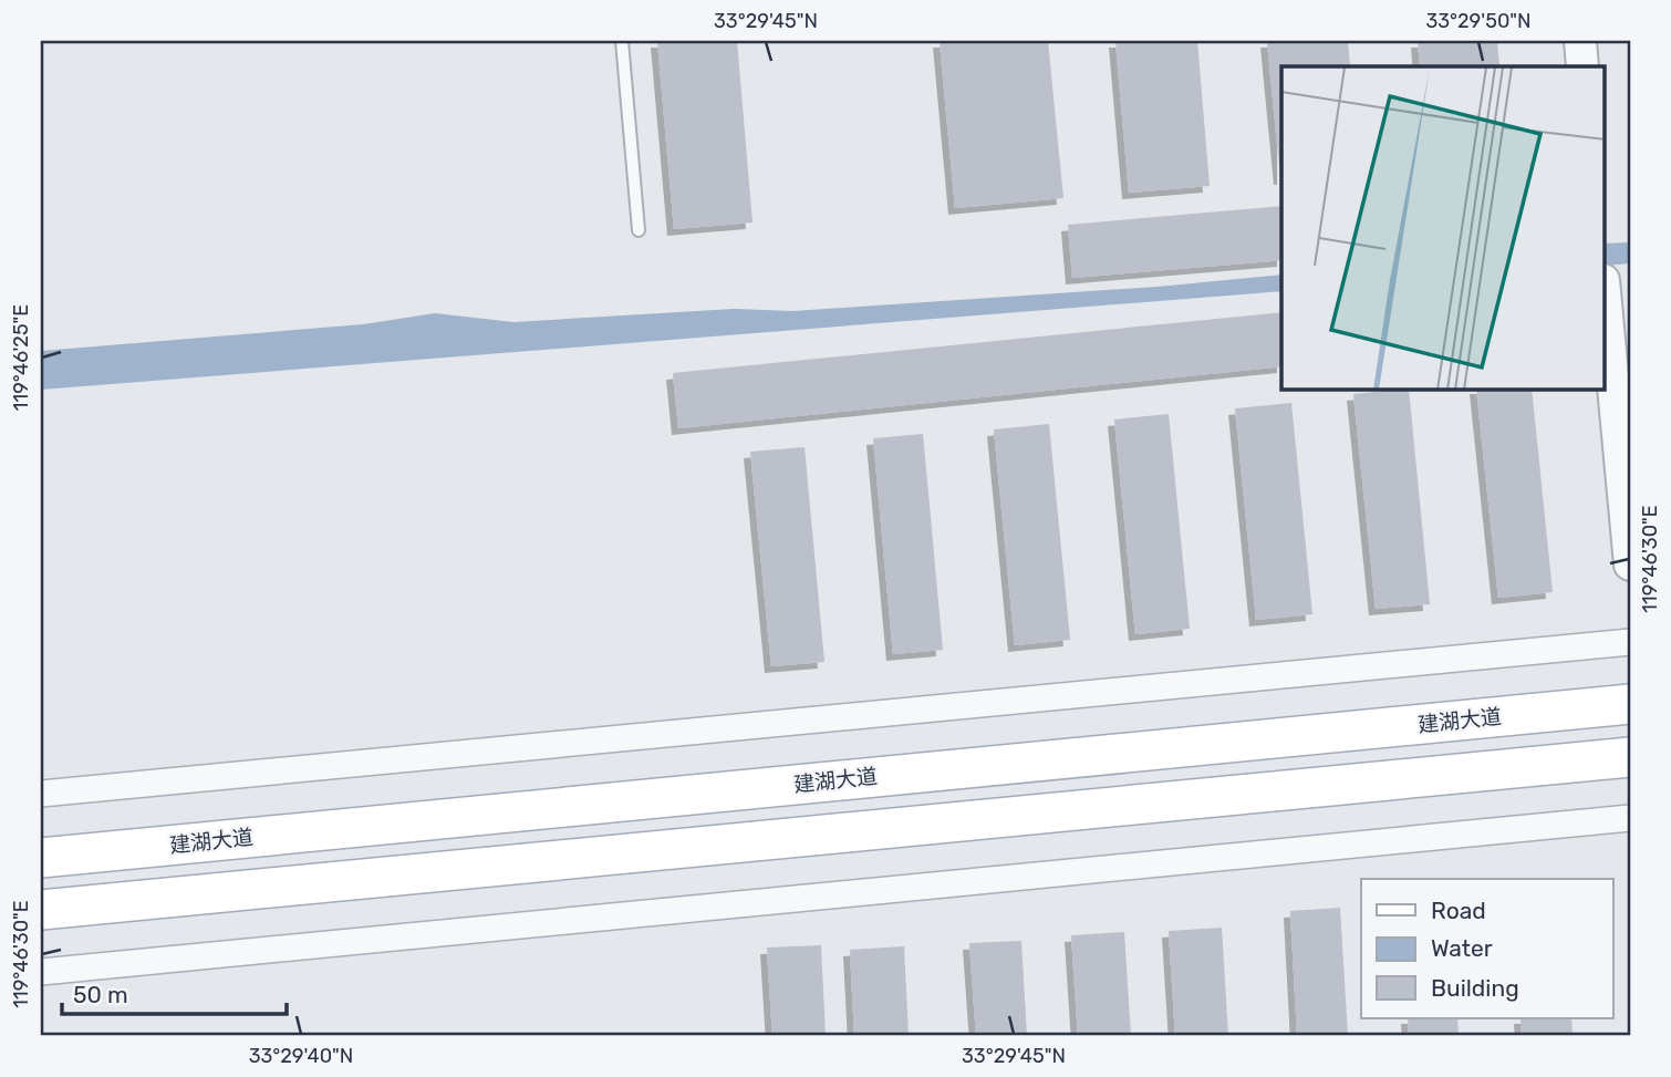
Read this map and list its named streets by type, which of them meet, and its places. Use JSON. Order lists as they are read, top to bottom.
{
  "streets": {
    "main road": ["建湖大道"]
  },
  "legend": ["Road", "Water", "Building"],
  "scale_bar": "50 m",
  "coordinates": [
    "33°29'45\"N",
    "33°29'50\"N",
    "119°46'25\"E",
    "119°46'30\"E",
    "33°29'40\"N"
  ]
}
